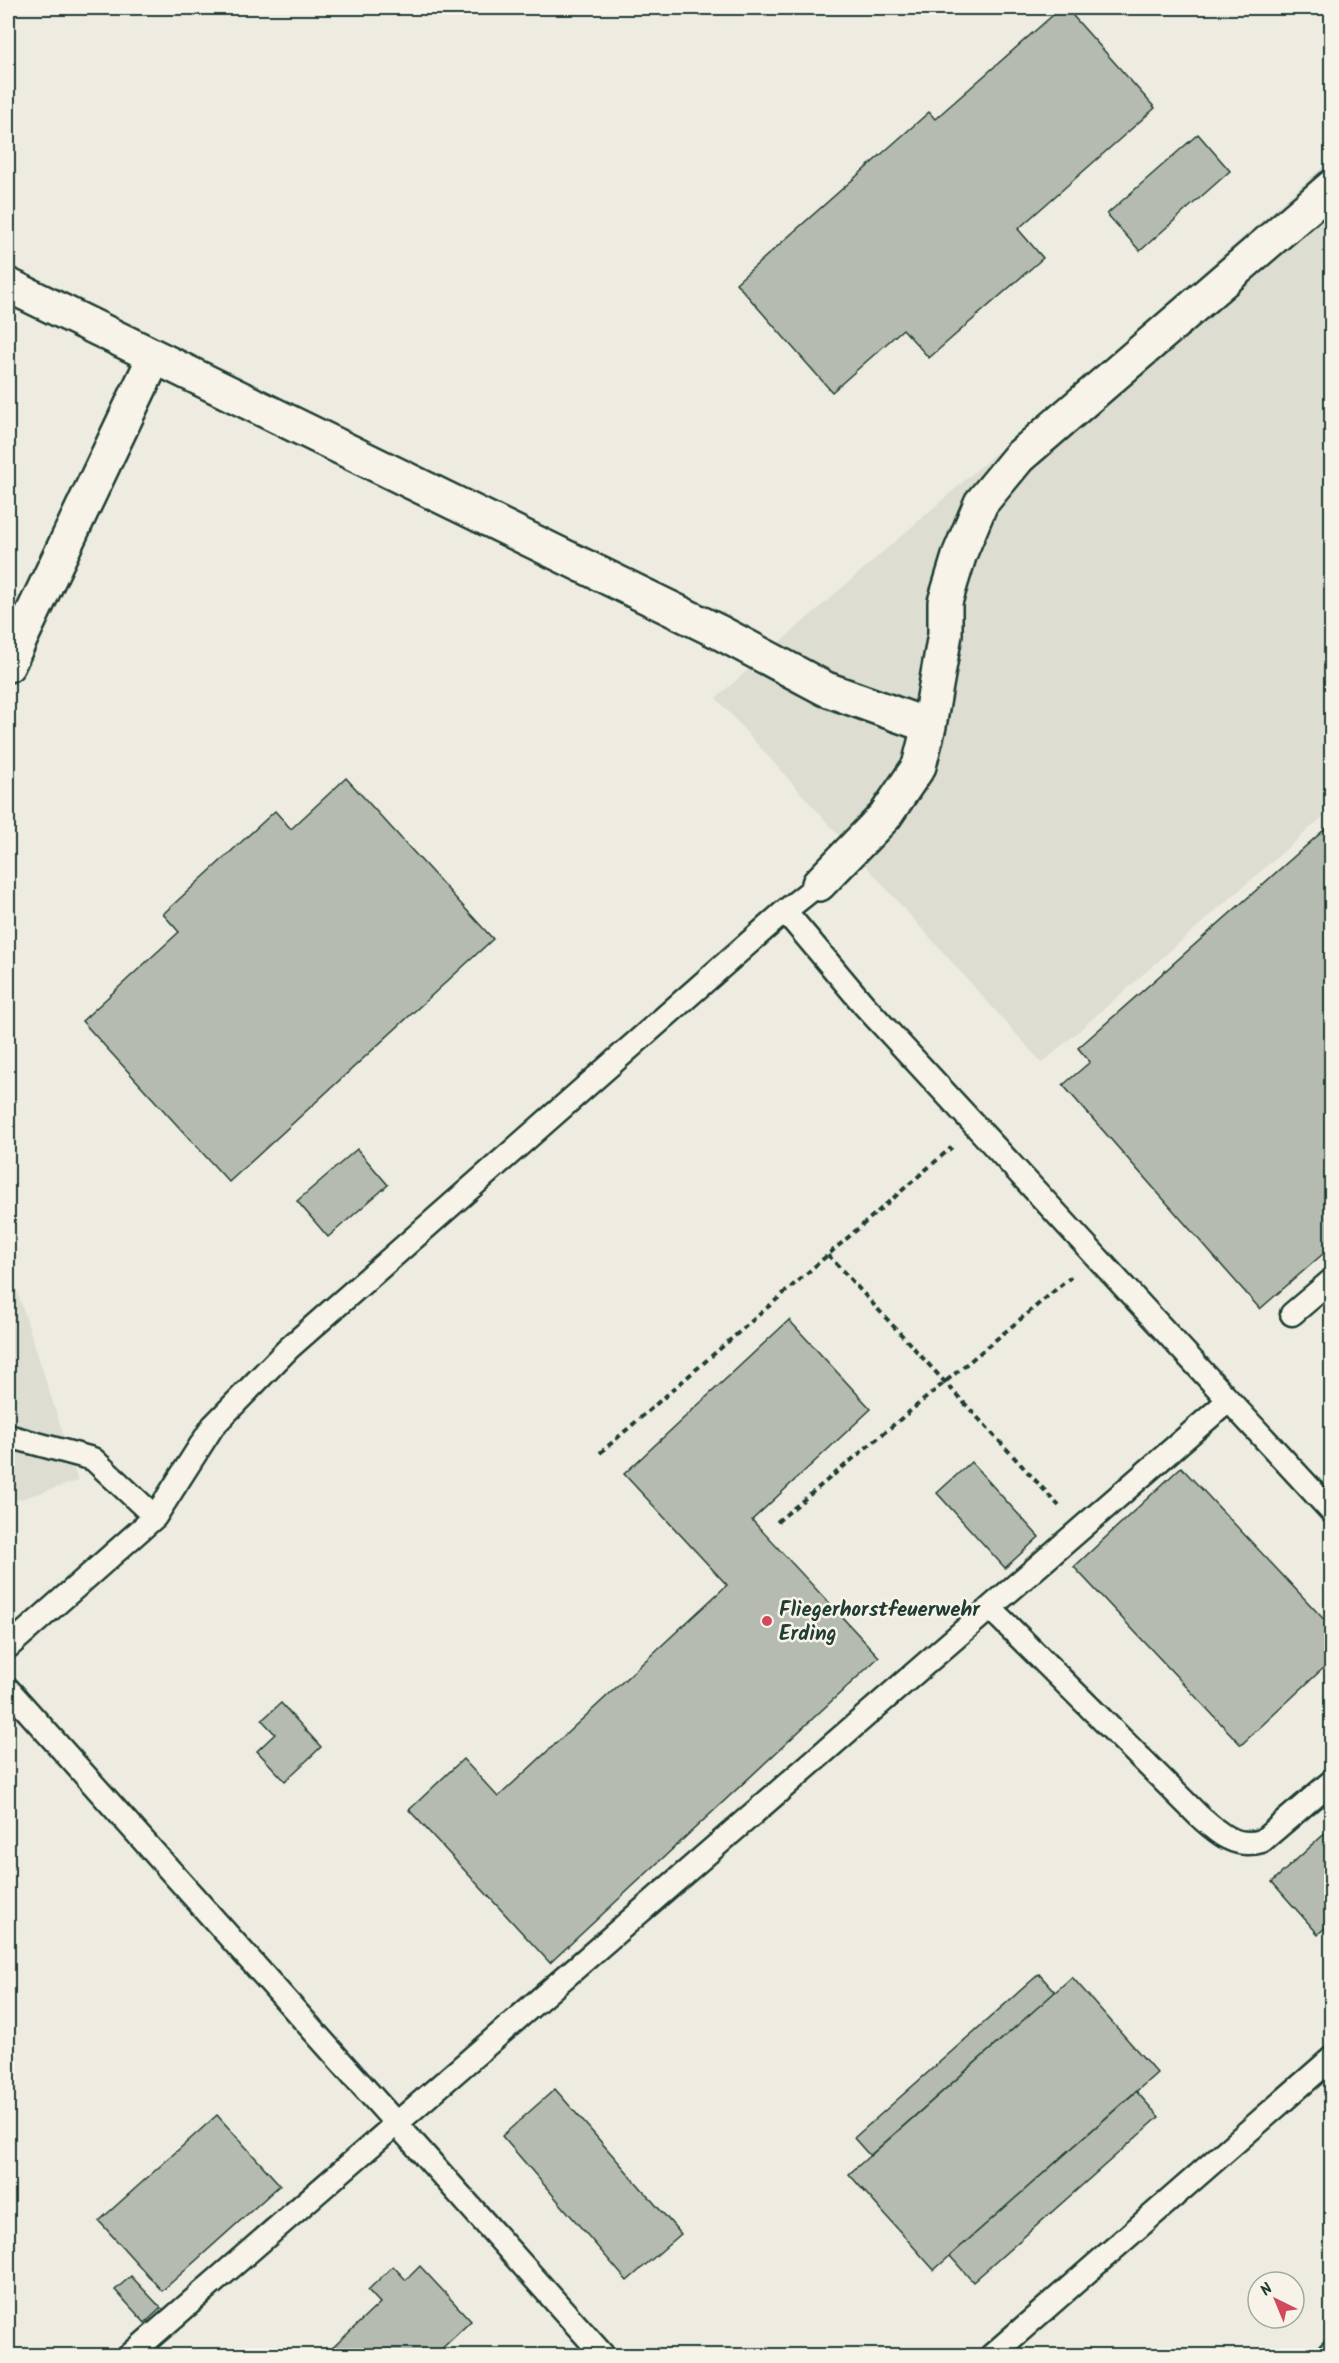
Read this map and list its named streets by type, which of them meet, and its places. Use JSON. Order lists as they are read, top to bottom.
{
  "places": ["Fliegerhorstfeuerwehr Erding"],
  "north": "top left"
}
